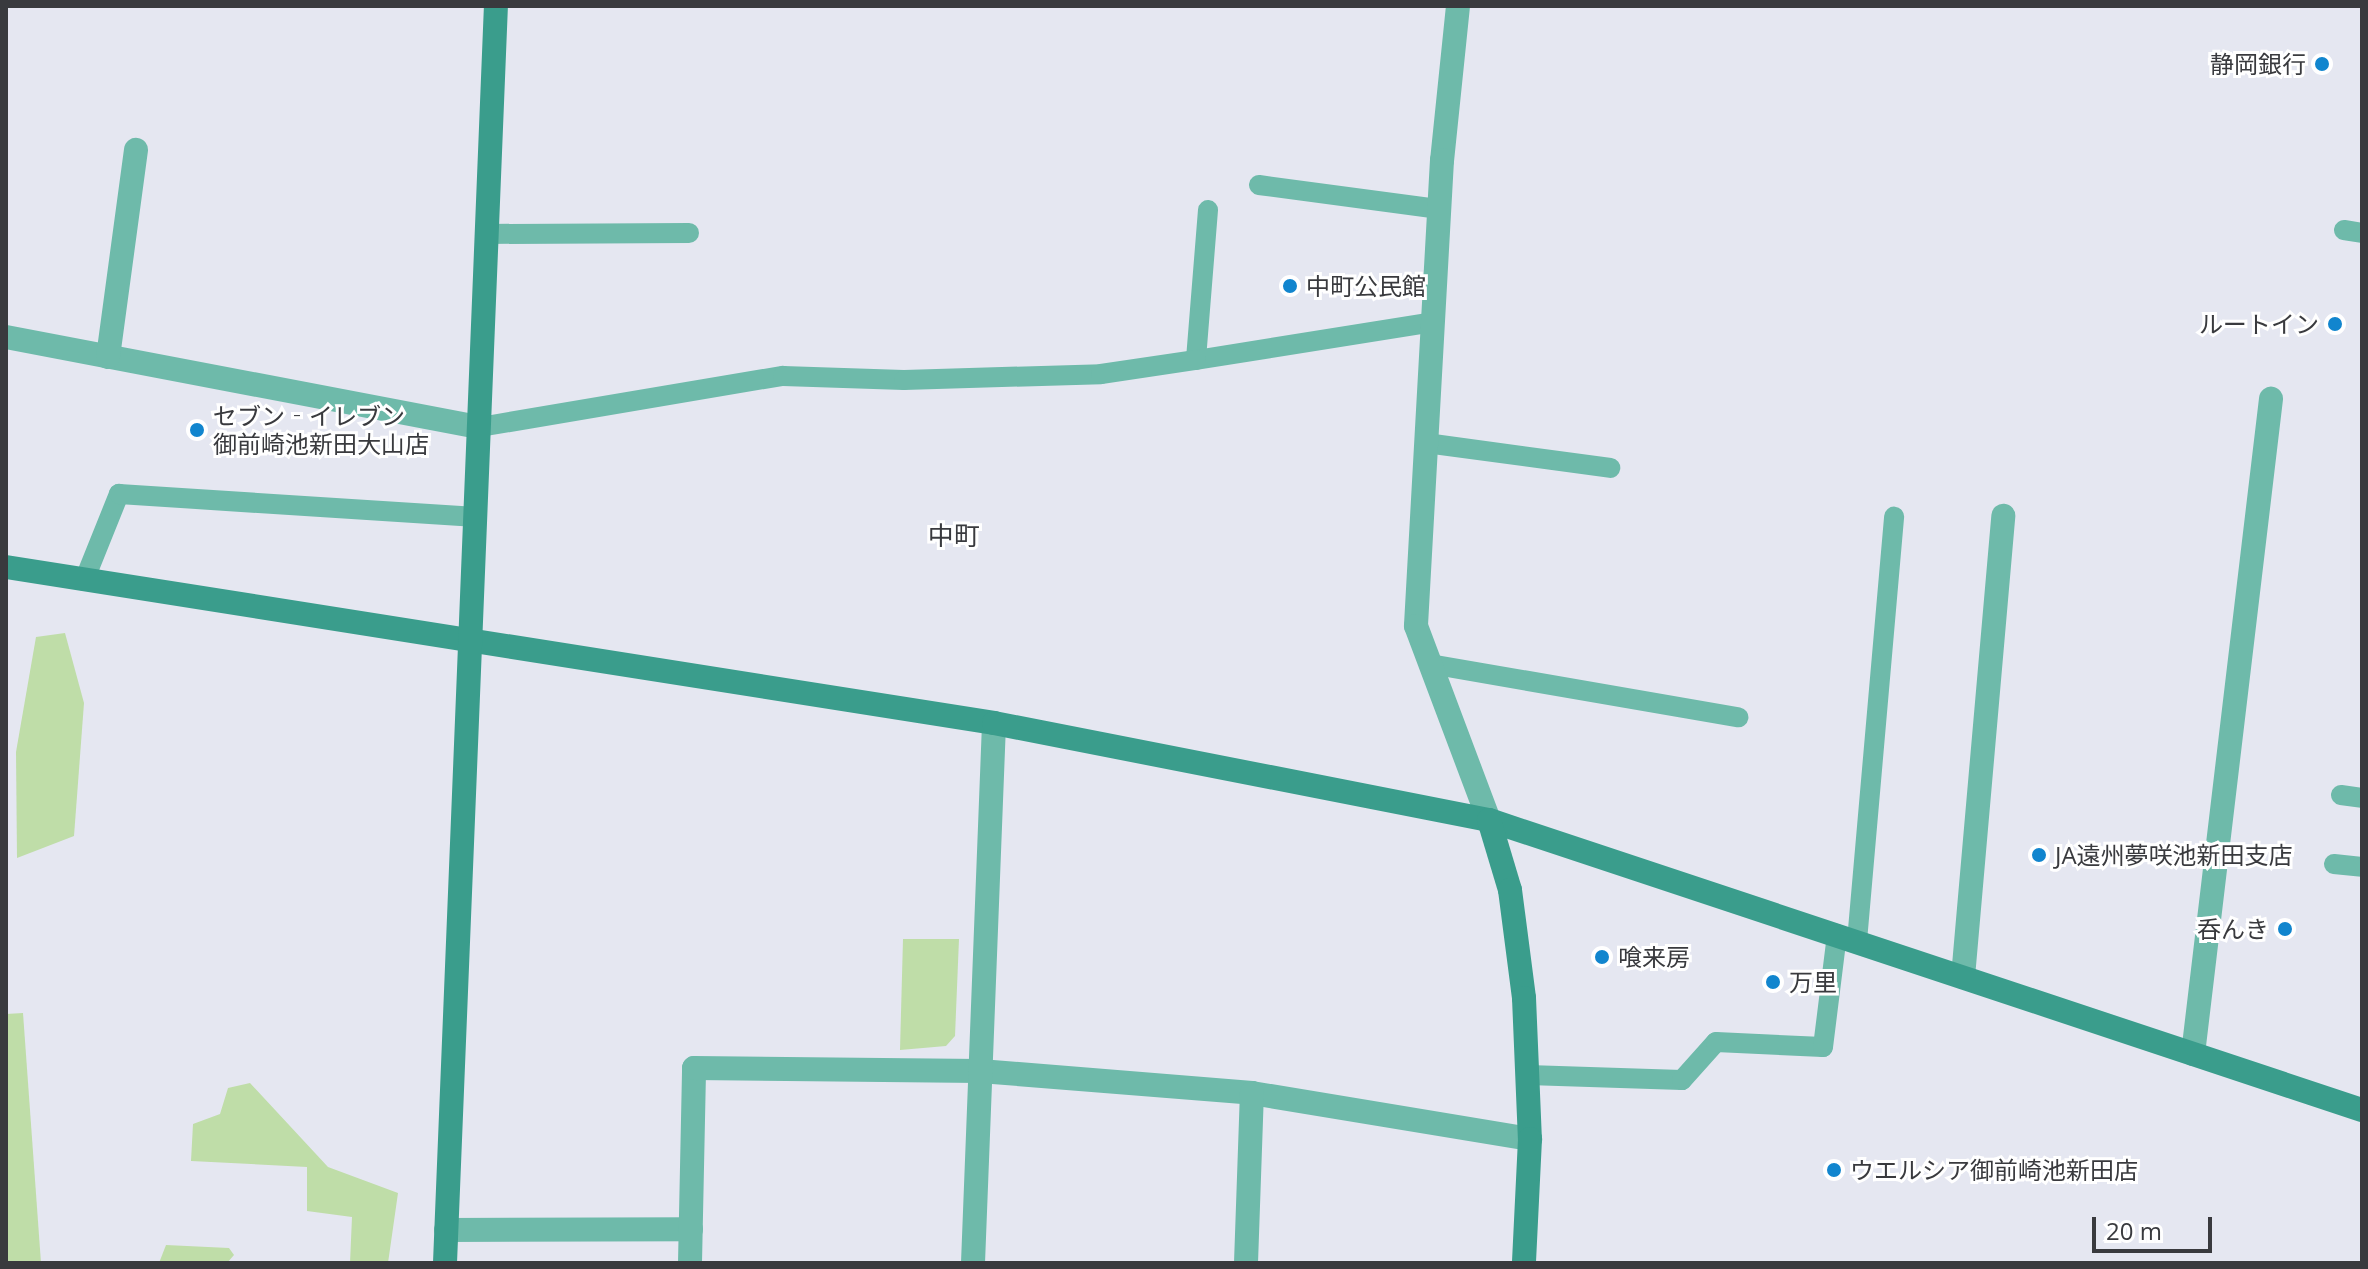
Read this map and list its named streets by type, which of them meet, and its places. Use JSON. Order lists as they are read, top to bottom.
{
  "districts": ["中町"],
  "places": [
    "静岡銀行",
    "中町公民館",
    "ルートイン",
    "セブン‐イレブン 御前崎池新田大山店",
    "JA遠州夢咲池新田支店",
    "呑んき",
    "喰来房",
    "万里",
    "ウエルシア御前崎池新田店"
  ],
  "scale_bar": "20 m"
}
